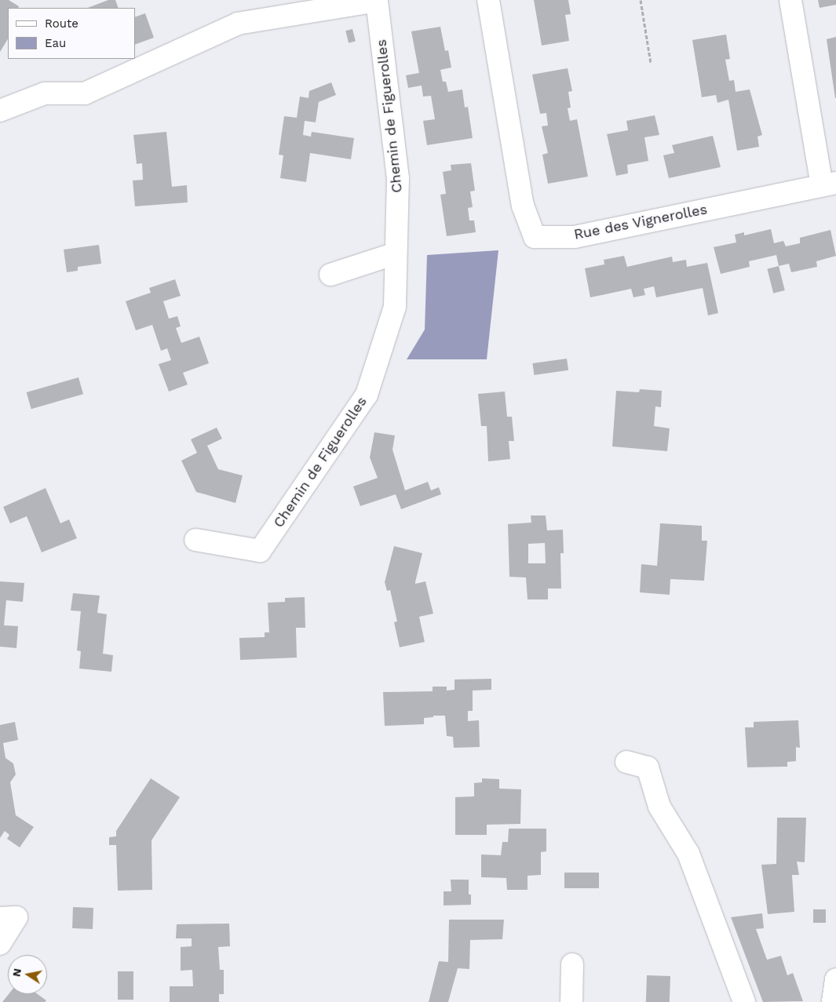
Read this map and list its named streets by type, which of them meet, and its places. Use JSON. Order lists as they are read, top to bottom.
{
  "streets": {
    "street": ["Chemin de Figuerolles", "Rue des Vignerolles"]
  },
  "legend": ["Route", "Eau"],
  "north": "left"
}
